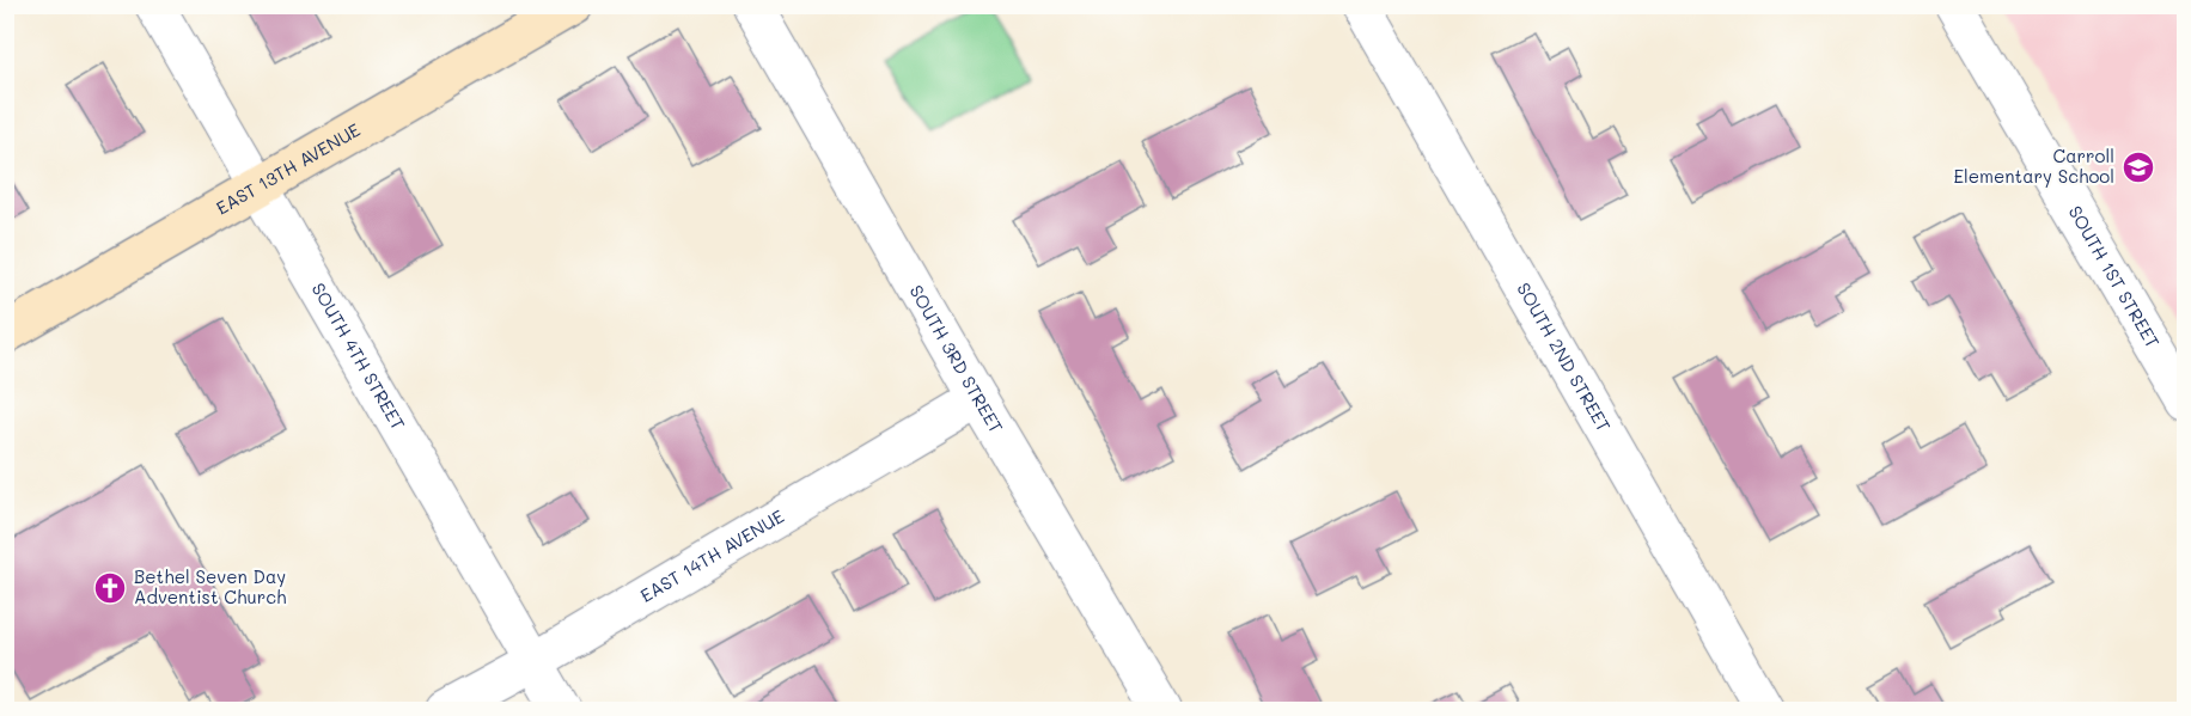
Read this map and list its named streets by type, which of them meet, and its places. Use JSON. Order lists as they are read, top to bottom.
{
  "streets": {
    "street": [
      "EAST 13TH AVENUE",
      "SOUTH 1ST STREET",
      "SOUTH 4TH STREET",
      "SOUTH 3RD STREET",
      "SOUTH 2ND STREET",
      "EAST 14TH AVENUE"
    ]
  },
  "crossings": [
    ["EAST 13TH AVENUE", "SOUTH 4TH STREET"],
    ["SOUTH 4TH STREET", "EAST 14TH AVENUE"],
    ["SOUTH 3RD STREET", "EAST 14TH AVENUE"]
  ],
  "places": {
    "school or university": ["Carroll Elementary School"],
    "church": ["Bethel Seven Day Adventist Church"]
  }
}
